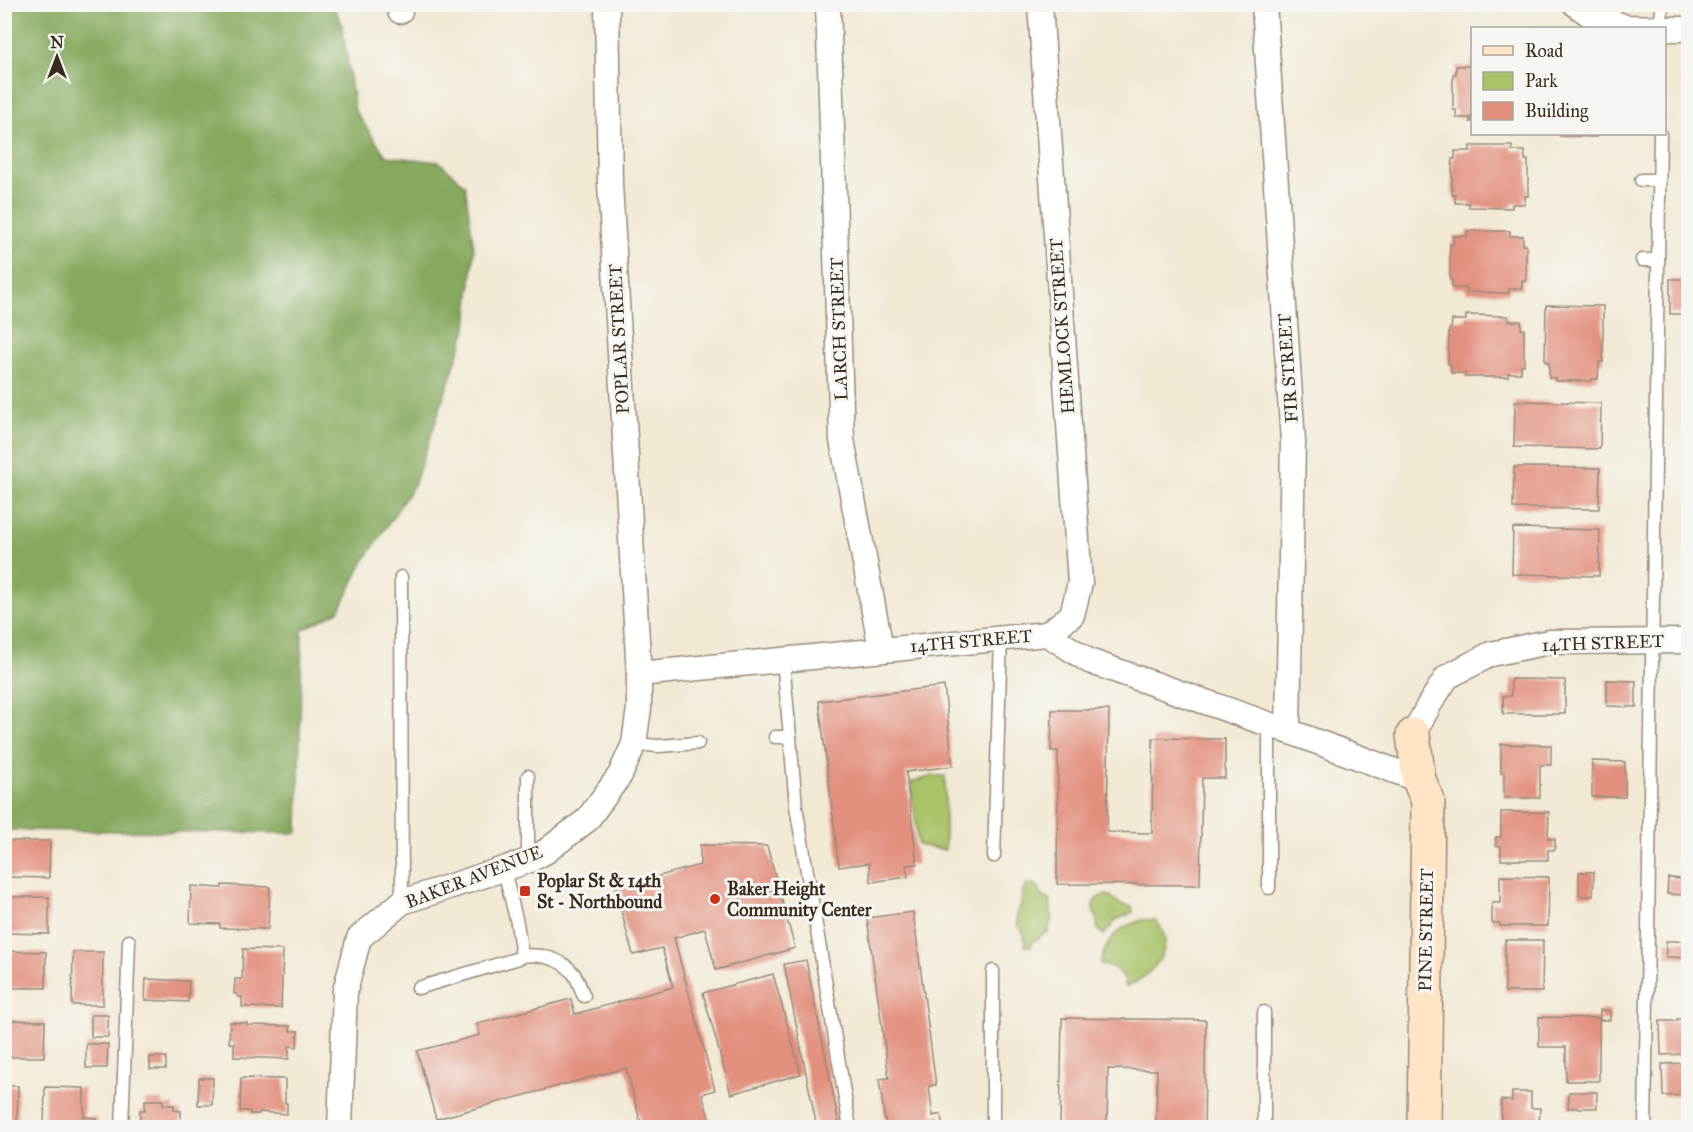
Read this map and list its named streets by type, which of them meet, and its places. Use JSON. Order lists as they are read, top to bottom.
{
  "streets": {
    "street": [
      "HEMLOCK STREET",
      "LARCH STREET",
      "POPLAR STREET",
      "FIR STREET",
      "14TH STREET",
      "BAKER AVENUE",
      "PINE STREET"
    ]
  },
  "crossings": [
    ["HEMLOCK STREET", "14TH STREET"],
    ["LARCH STREET", "14TH STREET"],
    ["POPLAR STREET", "14TH STREET"],
    ["POPLAR STREET", "BAKER AVENUE"],
    ["FIR STREET", "14TH STREET"],
    ["14TH STREET", "BAKER AVENUE"],
    ["14TH STREET", "PINE STREET"]
  ],
  "places": {
    "transit": ["Poplar St & 14th St - Northbound"],
    "other": ["Baker Height Community Center"]
  },
  "legend": ["Road", "Park", "Building"],
  "north": "top"
}
